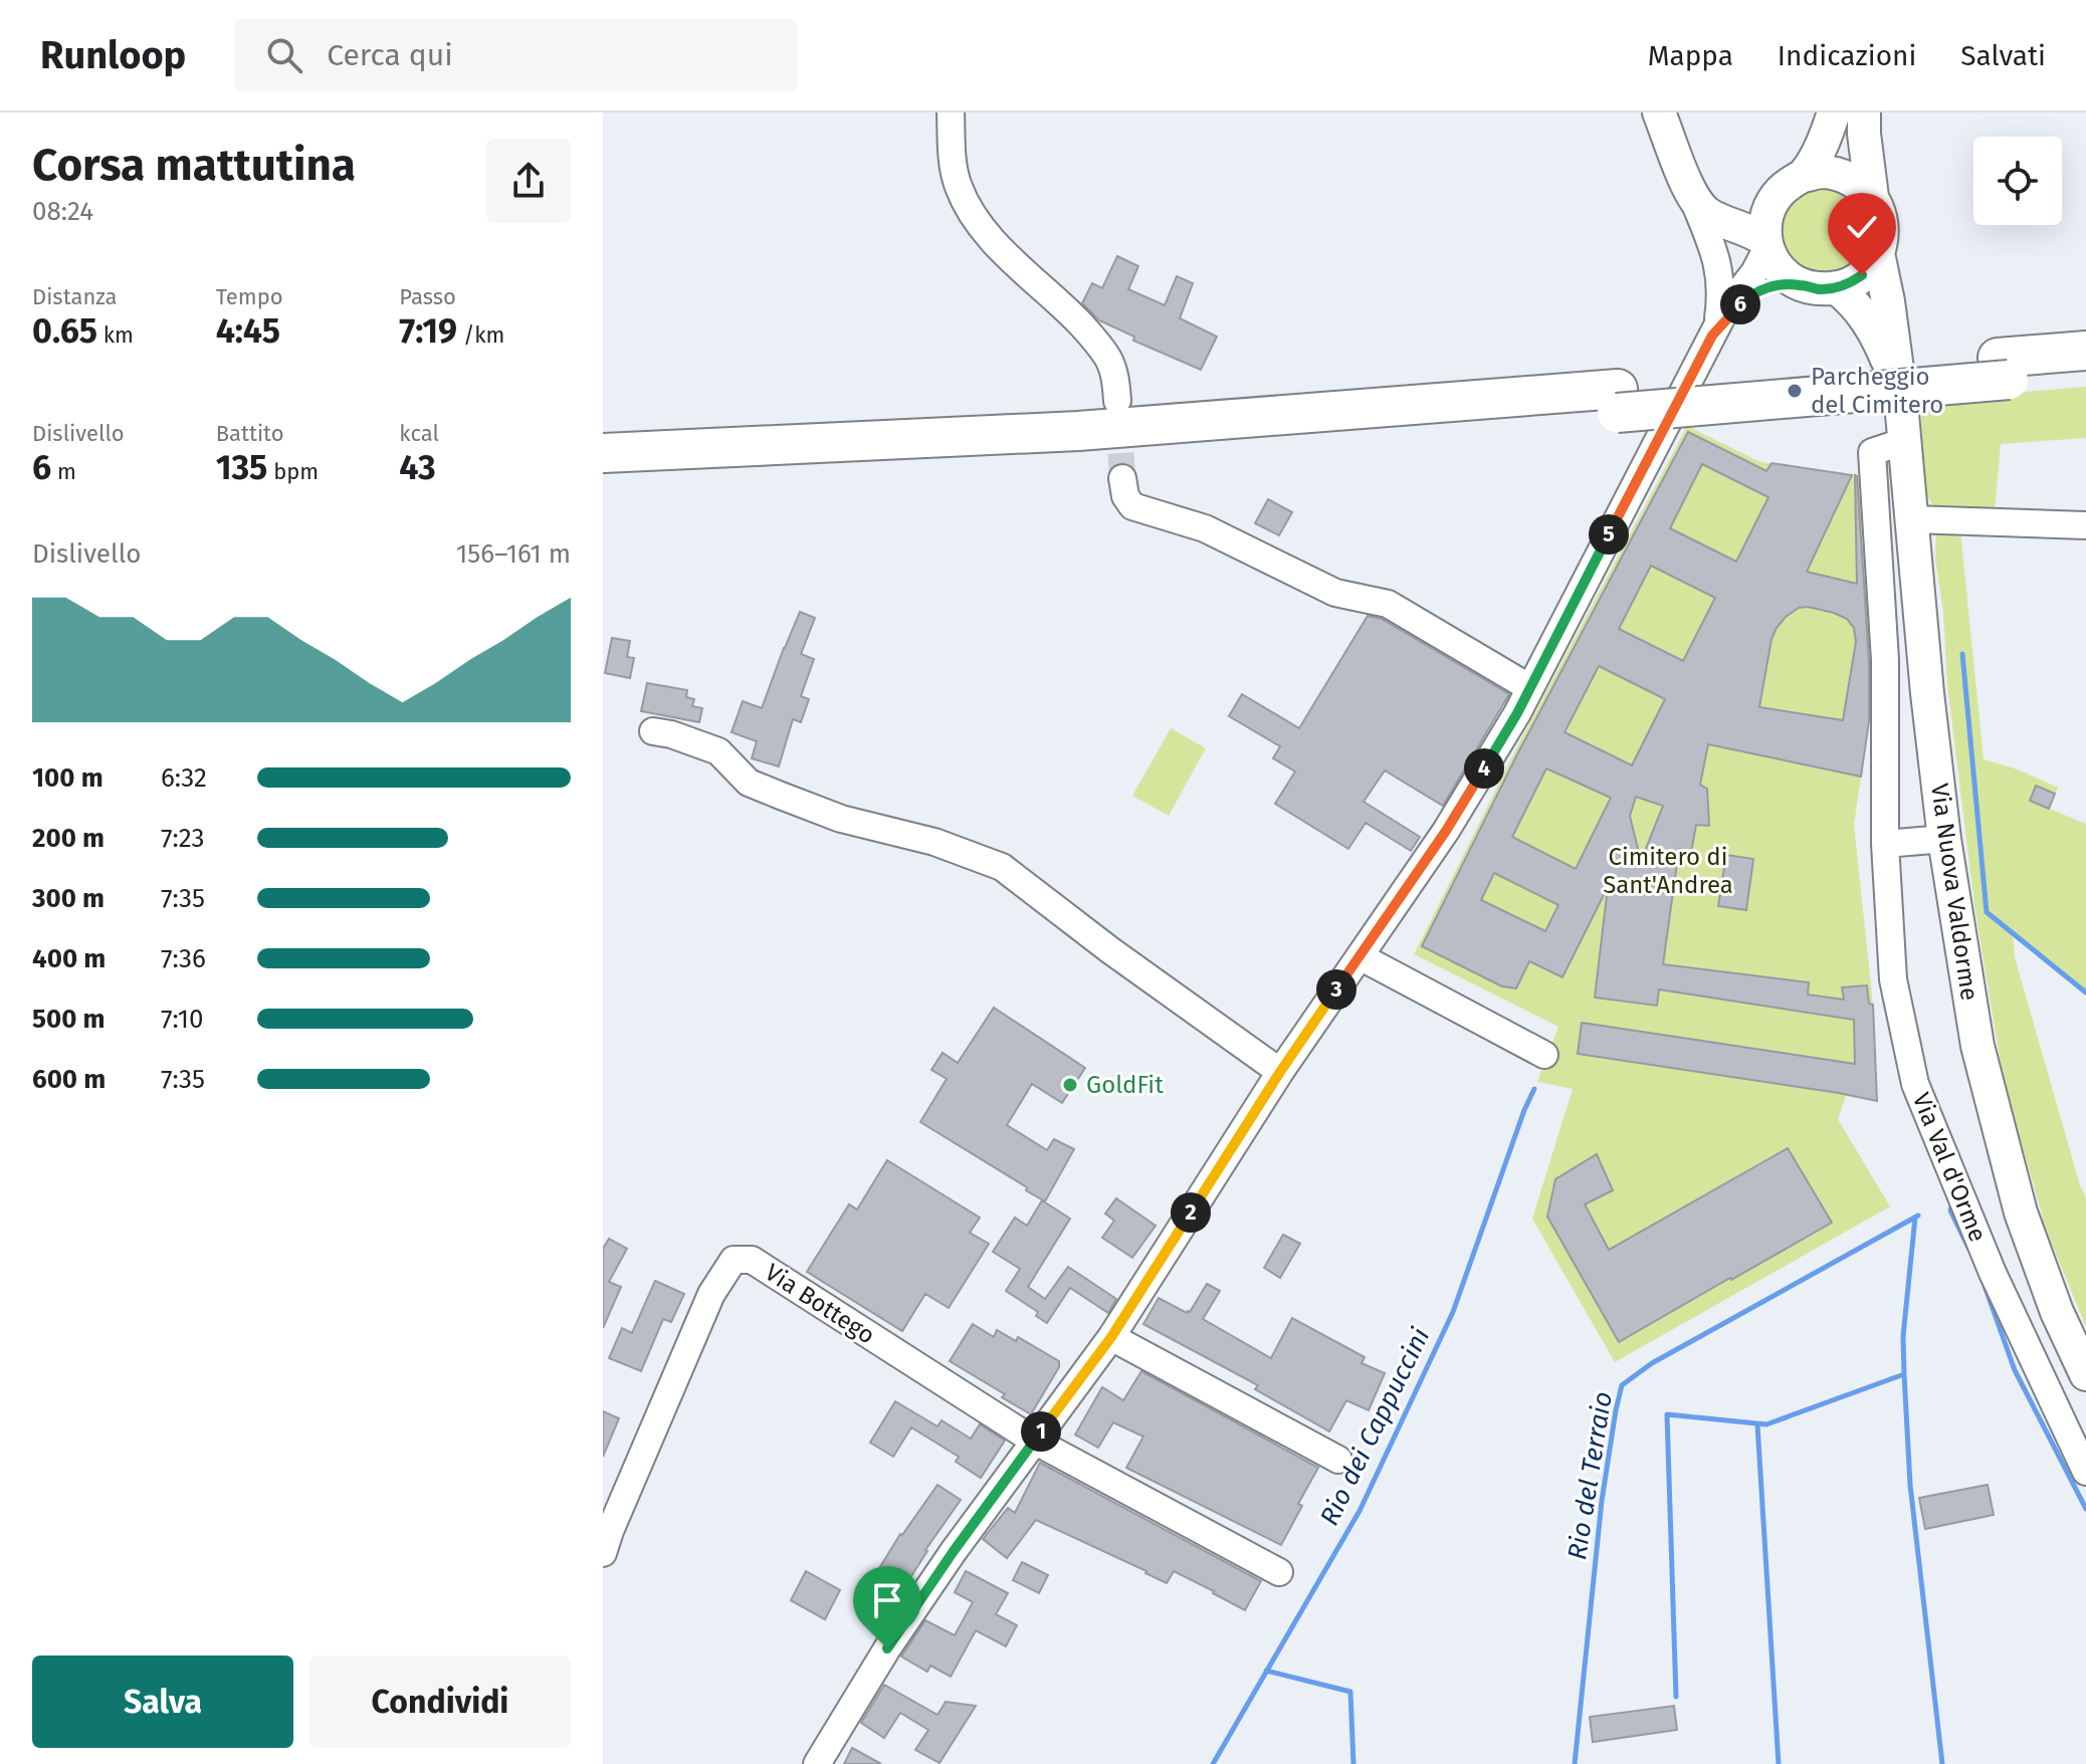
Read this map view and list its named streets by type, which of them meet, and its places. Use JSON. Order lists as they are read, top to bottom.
{
  "streets": {
    "main road": ["Via Nuova Valdorme"],
    "street": ["Via Val d'Orme", "Via Bottego"]
  },
  "crossings": [
    ["Via Nuova Valdorme", "Via Val d'Orme"]
  ],
  "water": ["Rio dei Cappuccini", "Rio del Terraio"],
  "parks": ["Cimitero di Sant'Andrea"],
  "places": ["Parcheggio del Cimitero", "GoldFit"],
  "page": {
    "header": "Runloop",
    "search": "Cerca qui",
    "nav": ["Mappa", "Indicazioni", "Salvati"],
    "heading": ["Corsa mattutina", "08:24"],
    "stats": [
      ["Distanza", "0.65 km"],
      ["Tempo", "4:45"],
      ["Passo", "7:19 /km"],
      ["Dislivello", "6 m"],
      ["Battito", "135 bpm"],
      ["kcal", "43"]
    ],
    "pins": [
      "6",
      "5",
      "4",
      "3",
      "2",
      "1"
    ],
    "chart": ["Dislivello", "156–161 m"],
    "list": [
      {
        "name": "100 m",
        "note": "6:32"
      },
      {
        "name": "200 m",
        "note": "7:23"
      },
      {
        "name": "300 m",
        "note": "7:35"
      },
      {
        "name": "400 m",
        "note": "7:36"
      },
      {
        "name": "500 m",
        "note": "7:10"
      },
      {
        "name": "600 m",
        "note": "7:35"
      }
    ],
    "buttons": ["Salva", "Condividi"]
  }
}
